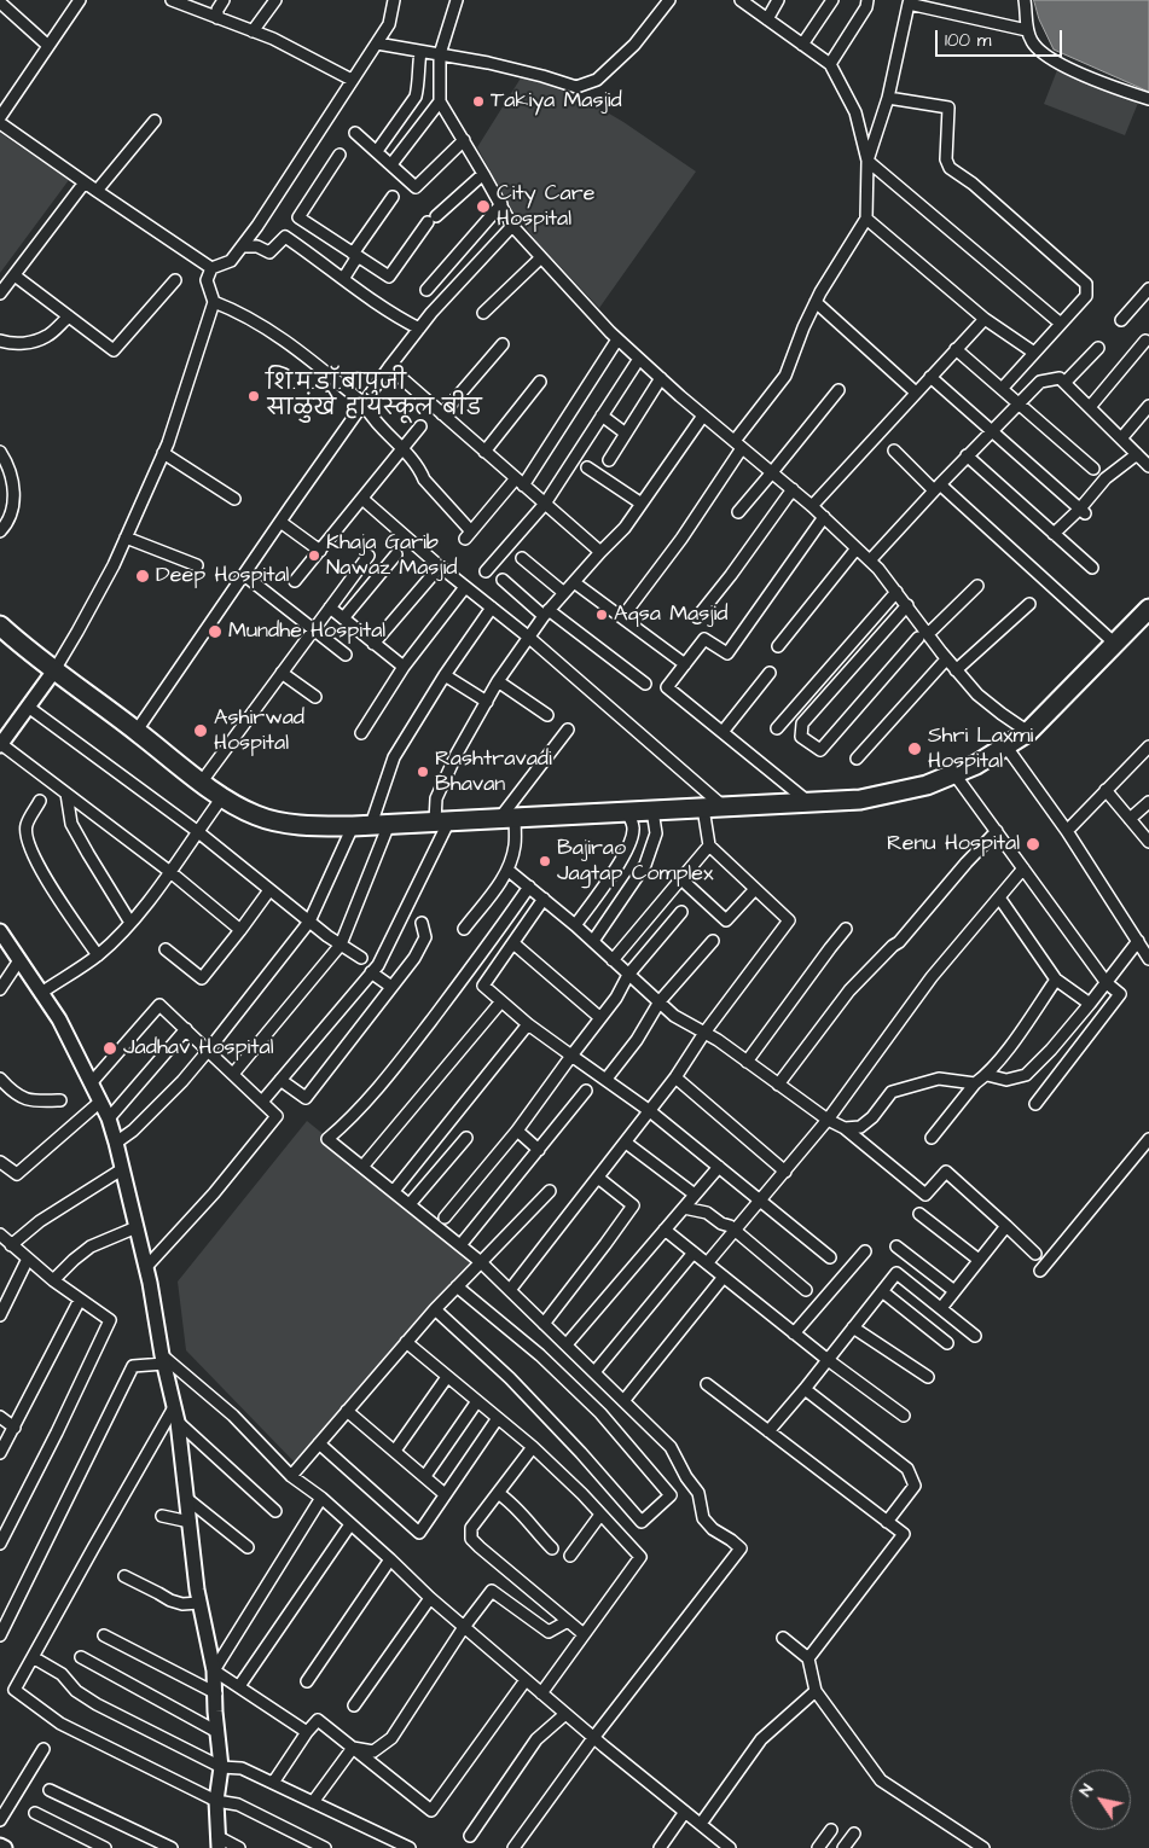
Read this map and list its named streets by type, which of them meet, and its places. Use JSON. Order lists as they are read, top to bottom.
{
  "places": [
    "Takiya Masjid",
    "City Care Hospital",
    "शि.म.डॉ.बापुजी साळुंखे हायस्कूल बीड",
    "Khaja Garib Nawaz Masjid",
    "Deep Hospital",
    "Aqsa Masjid",
    "Mundhe Hospital",
    "Ashirwad Hospital",
    "Shri Laxmi Hospital",
    "Rashtravadi Bhavan",
    "Renu Hospital",
    "Bajirao Jagtap Complex",
    "Jadhav Hospital"
  ],
  "scale_bar": "100 m",
  "north": "top left"
}
